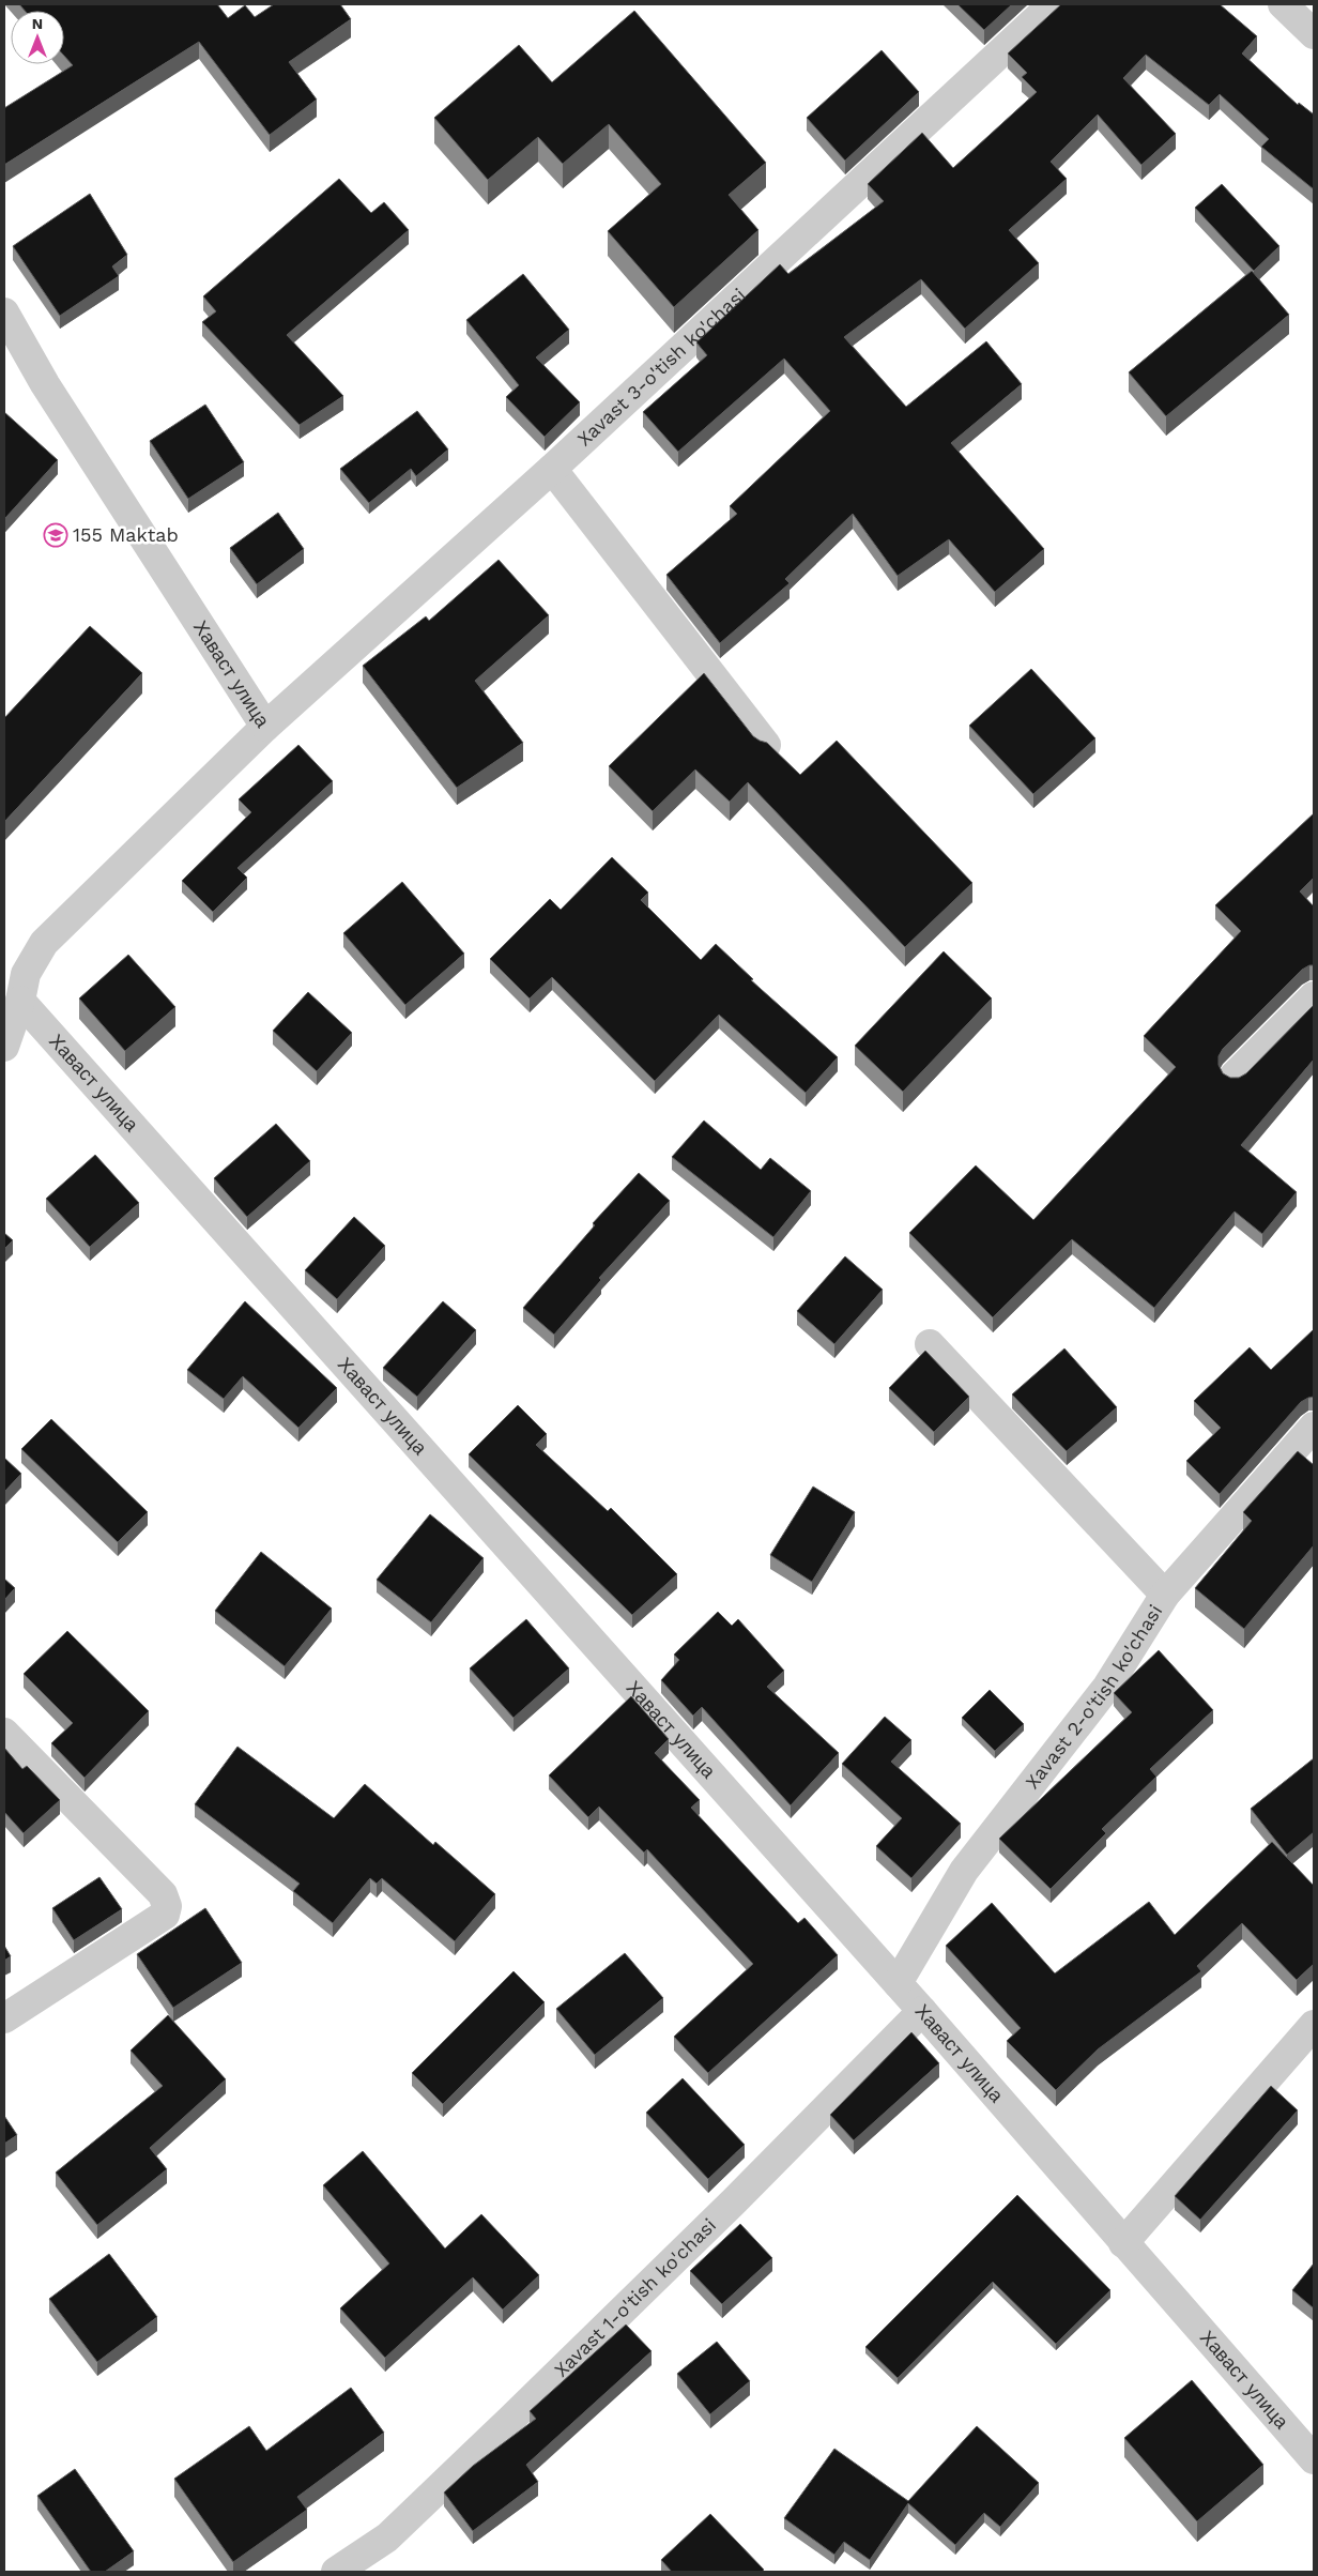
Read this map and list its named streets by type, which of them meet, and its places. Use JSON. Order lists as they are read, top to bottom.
{
  "streets": {
    "street": [
      "Xavast 3-o'tish ko'chasi",
      "Хаваст улица",
      "Xavast 2-o'tish ko'chasi",
      "Xavast 1-o'tish ko'chasi"
    ]
  },
  "crossings": [
    ["Xavast 3-o'tish ko'chasi", "Хаваст улица"],
    ["Хаваст улица", "Xavast 2-o'tish ko'chasi"],
    ["Хаваст улица", "Xavast 1-o'tish ko'chasi"]
  ],
  "places": {
    "school or university": ["155 Maktab"]
  },
  "north": "top"
}
